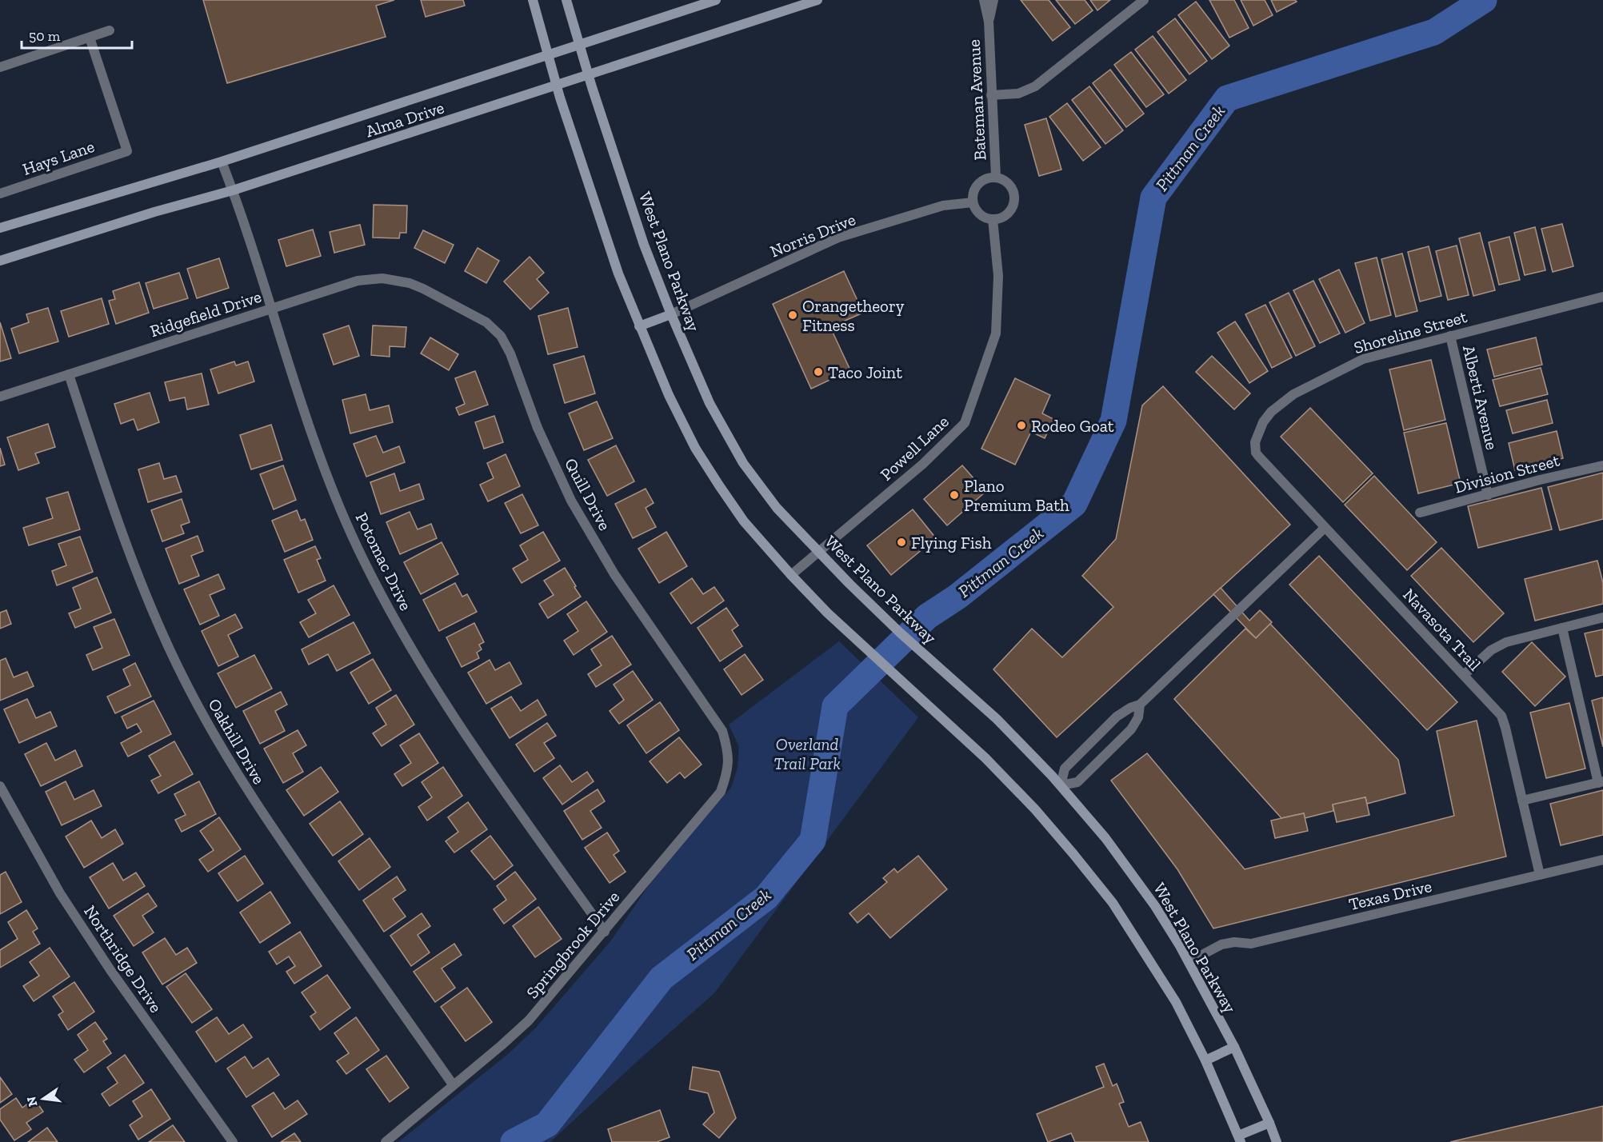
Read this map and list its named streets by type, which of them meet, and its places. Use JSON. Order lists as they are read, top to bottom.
{
  "streets": {
    "main road": ["Alma Drive", "West Plano Parkway"],
    "street": [
      "Bateman Avenue",
      "Hays Lane",
      "Norris Drive",
      "Ridgefield Drive",
      "Shoreline Street",
      "Alberti Avenue",
      "Powell Lane",
      "Division Street",
      "Quill Drive",
      "Potomac Drive",
      "Navasota Trail",
      "Oakhill Drive",
      "Texas Drive",
      "Springbrook Drive",
      "Northridge Drive"
    ]
  },
  "crossings": [
    ["Bateman Avenue", "Norris Drive"],
    ["Bateman Avenue", "Powell Lane"],
    ["Alma Drive", "West Plano Parkway"],
    ["Alma Drive", "Potomac Drive"],
    ["Norris Drive", "West Plano Parkway"],
    ["Norris Drive", "Powell Lane"],
    ["West Plano Parkway", "Powell Lane"],
    ["West Plano Parkway", "Texas Drive"],
    ["Ridgefield Drive", "Quill Drive"],
    ["Ridgefield Drive", "Potomac Drive"],
    ["Ridgefield Drive", "Oakhill Drive"],
    ["Shoreline Street", "Alberti Avenue"],
    ["Shoreline Street", "Navasota Trail"],
    ["Alberti Avenue", "Division Street"],
    ["Quill Drive", "Springbrook Drive"],
    ["Potomac Drive", "Springbrook Drive"],
    ["Navasota Trail", "Texas Drive"],
    ["Oakhill Drive", "Springbrook Drive"]
  ],
  "water": ["Pittman Creek"],
  "parks": ["Overland Trail Park"],
  "places": [
    "Orangetheory Fitness",
    "Taco Joint",
    "Rodeo Goat",
    "Plano Premium Bath",
    "Flying Fish"
  ],
  "scale_bar": "50 m",
  "north": "left"
}
